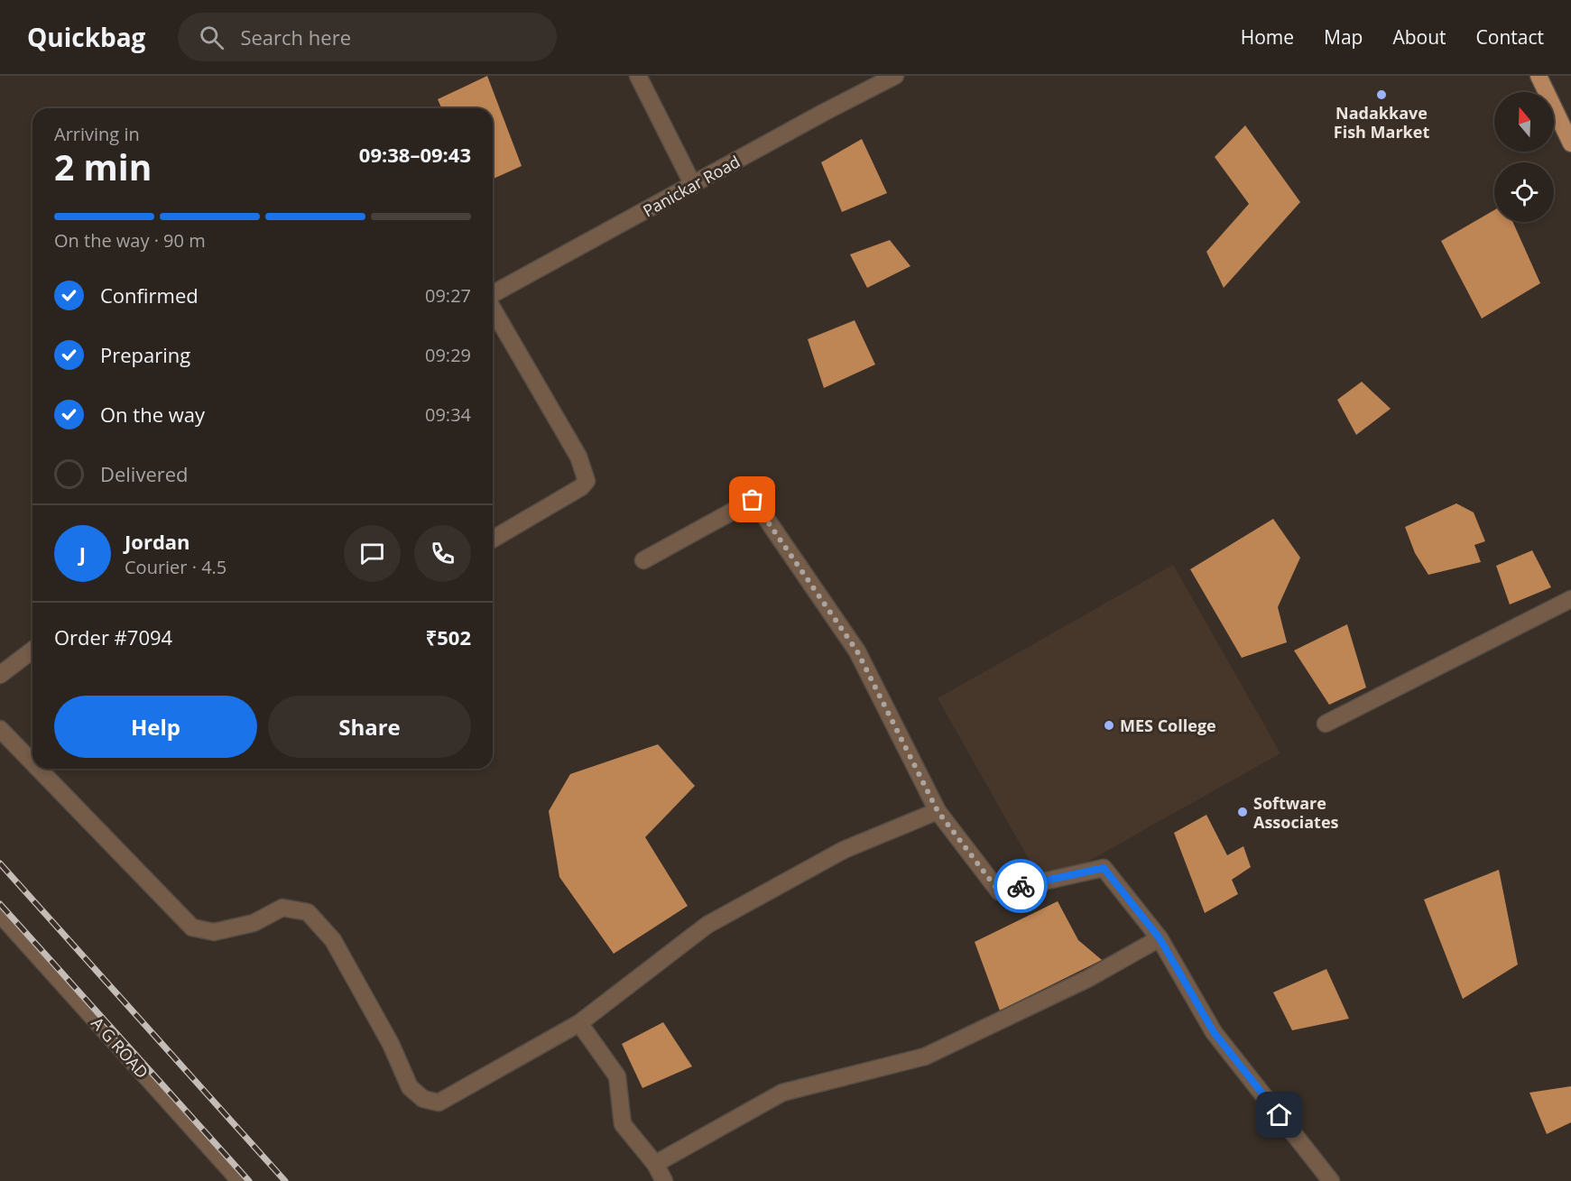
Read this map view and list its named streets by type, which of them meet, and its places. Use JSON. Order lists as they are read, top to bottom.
{
  "streets": {
    "street": ["Panickar Road", "A G ROAD"]
  },
  "places": ["Nadakkave Fish Market", "MES College", "Software Associates"],
  "north": "top",
  "page": {
    "header": "Quickbag",
    "search": "Search here",
    "nav": [
      "Home",
      "Map",
      "About",
      "Contact"
    ],
    "heading": ["2 min", "Arriving in", "09:38–09:43"],
    "panel": [
      "Jordan",
      "Courier · 4.5",
      "Order #7094",
      "₹502"
    ],
    "bar": "On the way · 90 m",
    "list": [
      ["Confirmed", "09:27"],
      ["Preparing", "09:29"],
      ["On the way", "09:34"],
      "Delivered"
    ],
    "round": "J",
    "buttons": ["Help", "Share"]
  }
}
